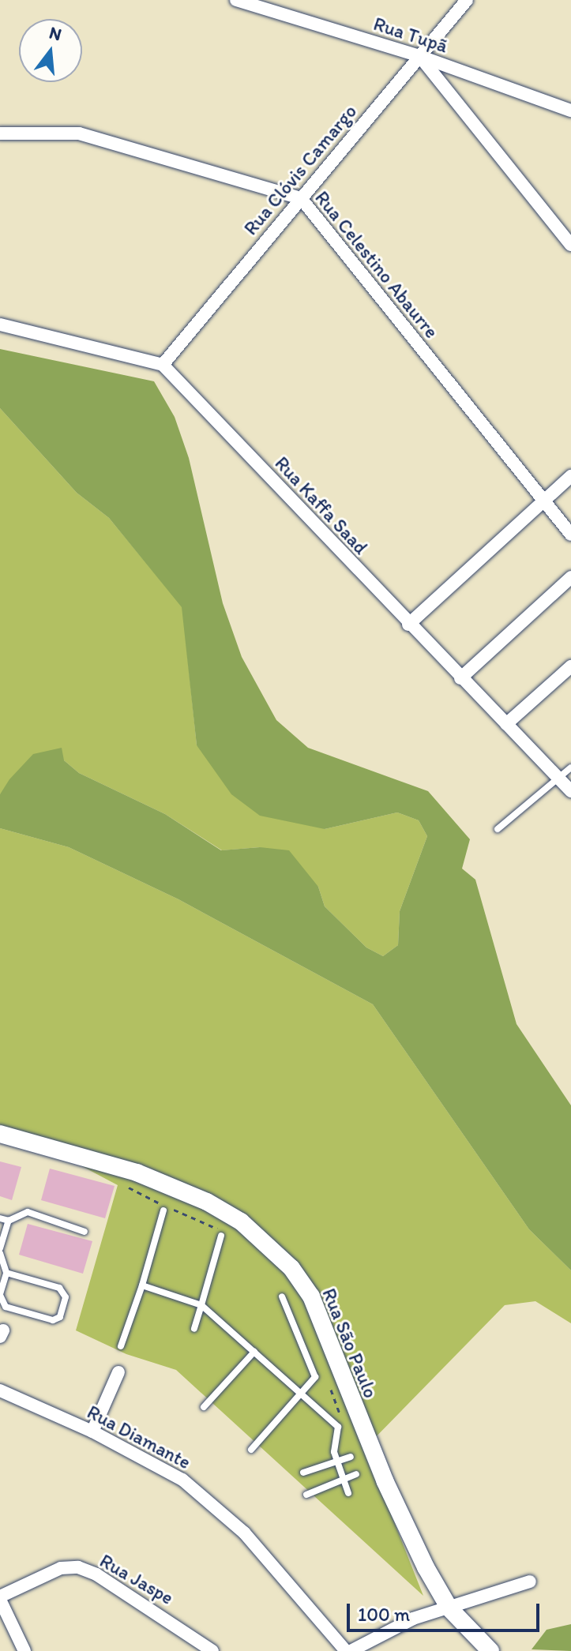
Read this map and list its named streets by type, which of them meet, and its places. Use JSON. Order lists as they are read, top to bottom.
{
  "streets": {
    "street": [
      "Rua Tupã",
      "Rua Clóvis Camargo",
      "Rua Celestino Abaurre",
      "Rua Kaffa Saad",
      "Rua São Paulo",
      "Rua Diamante",
      "Rua Jaspe"
    ]
  },
  "crossings": [
    ["Rua Tupã", "Rua Clóvis Camargo"],
    ["Rua Clóvis Camargo", "Rua Celestino Abaurre"],
    ["Rua Clóvis Camargo", "Rua Kaffa Saad"]
  ],
  "scale_bar": "100 m",
  "north": "top"
}
